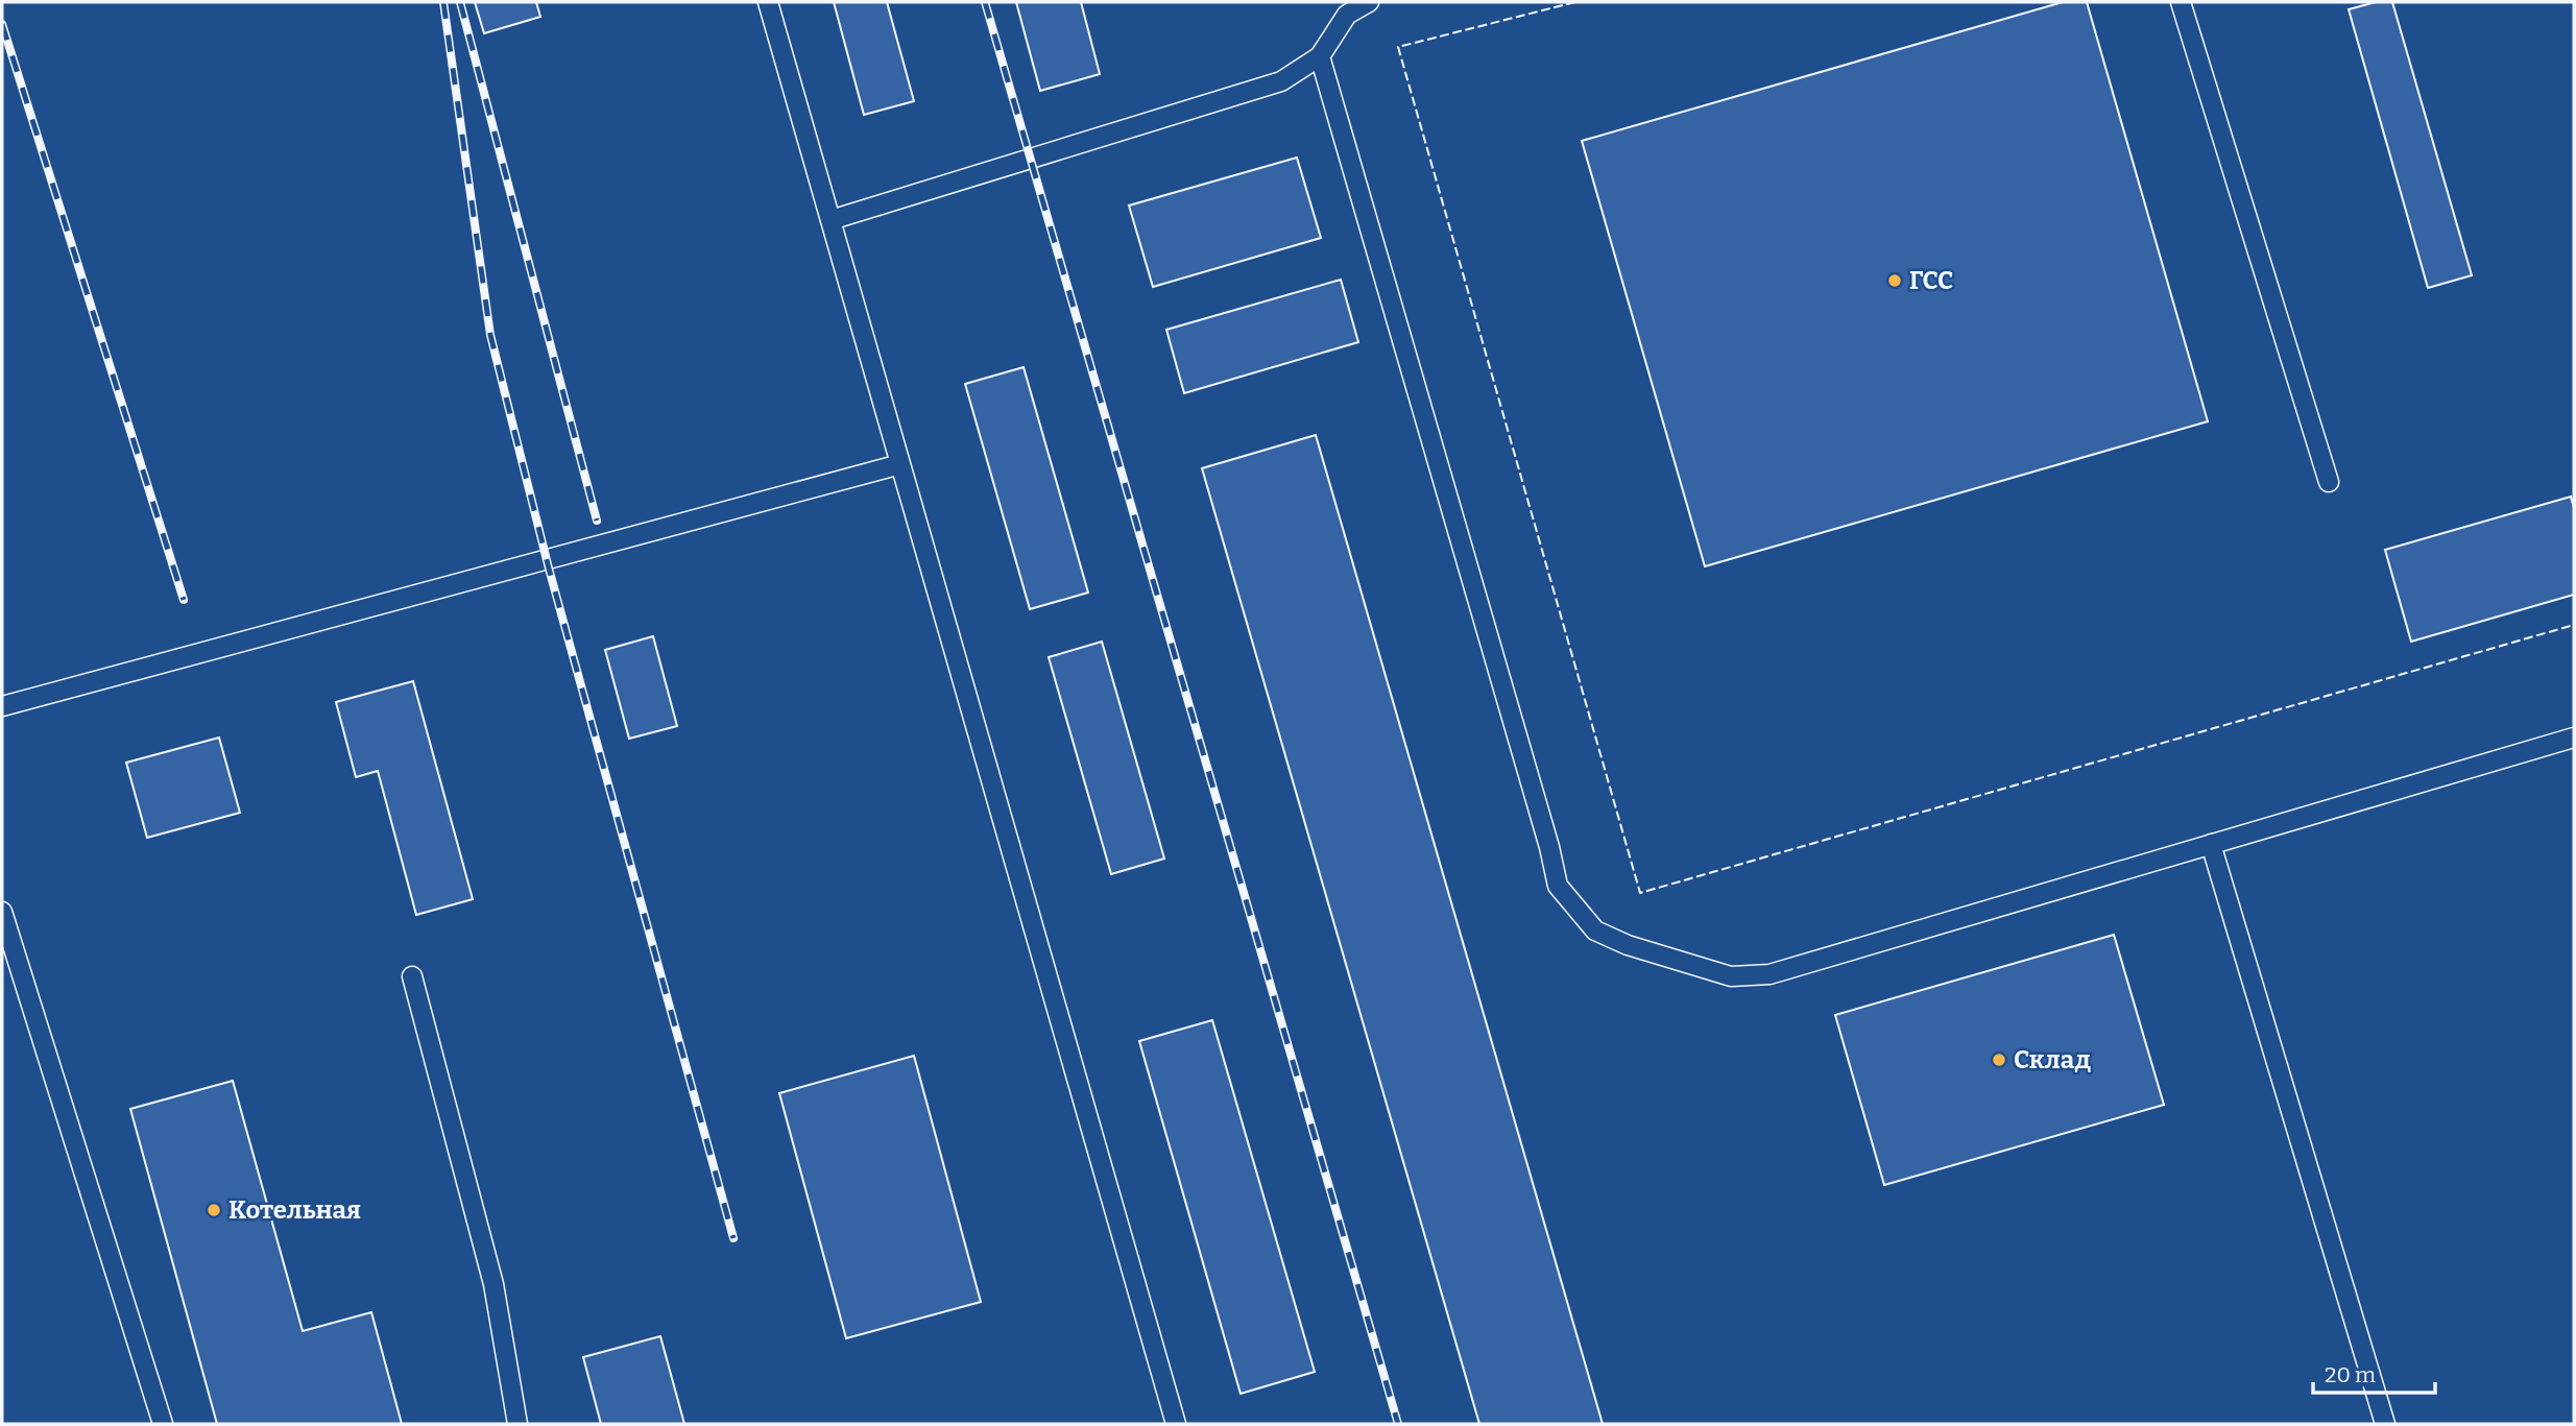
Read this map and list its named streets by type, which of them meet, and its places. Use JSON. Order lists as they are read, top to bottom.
{
  "places": ["ГСС", "Склад", "Котельная"],
  "scale_bar": "20 m"
}
